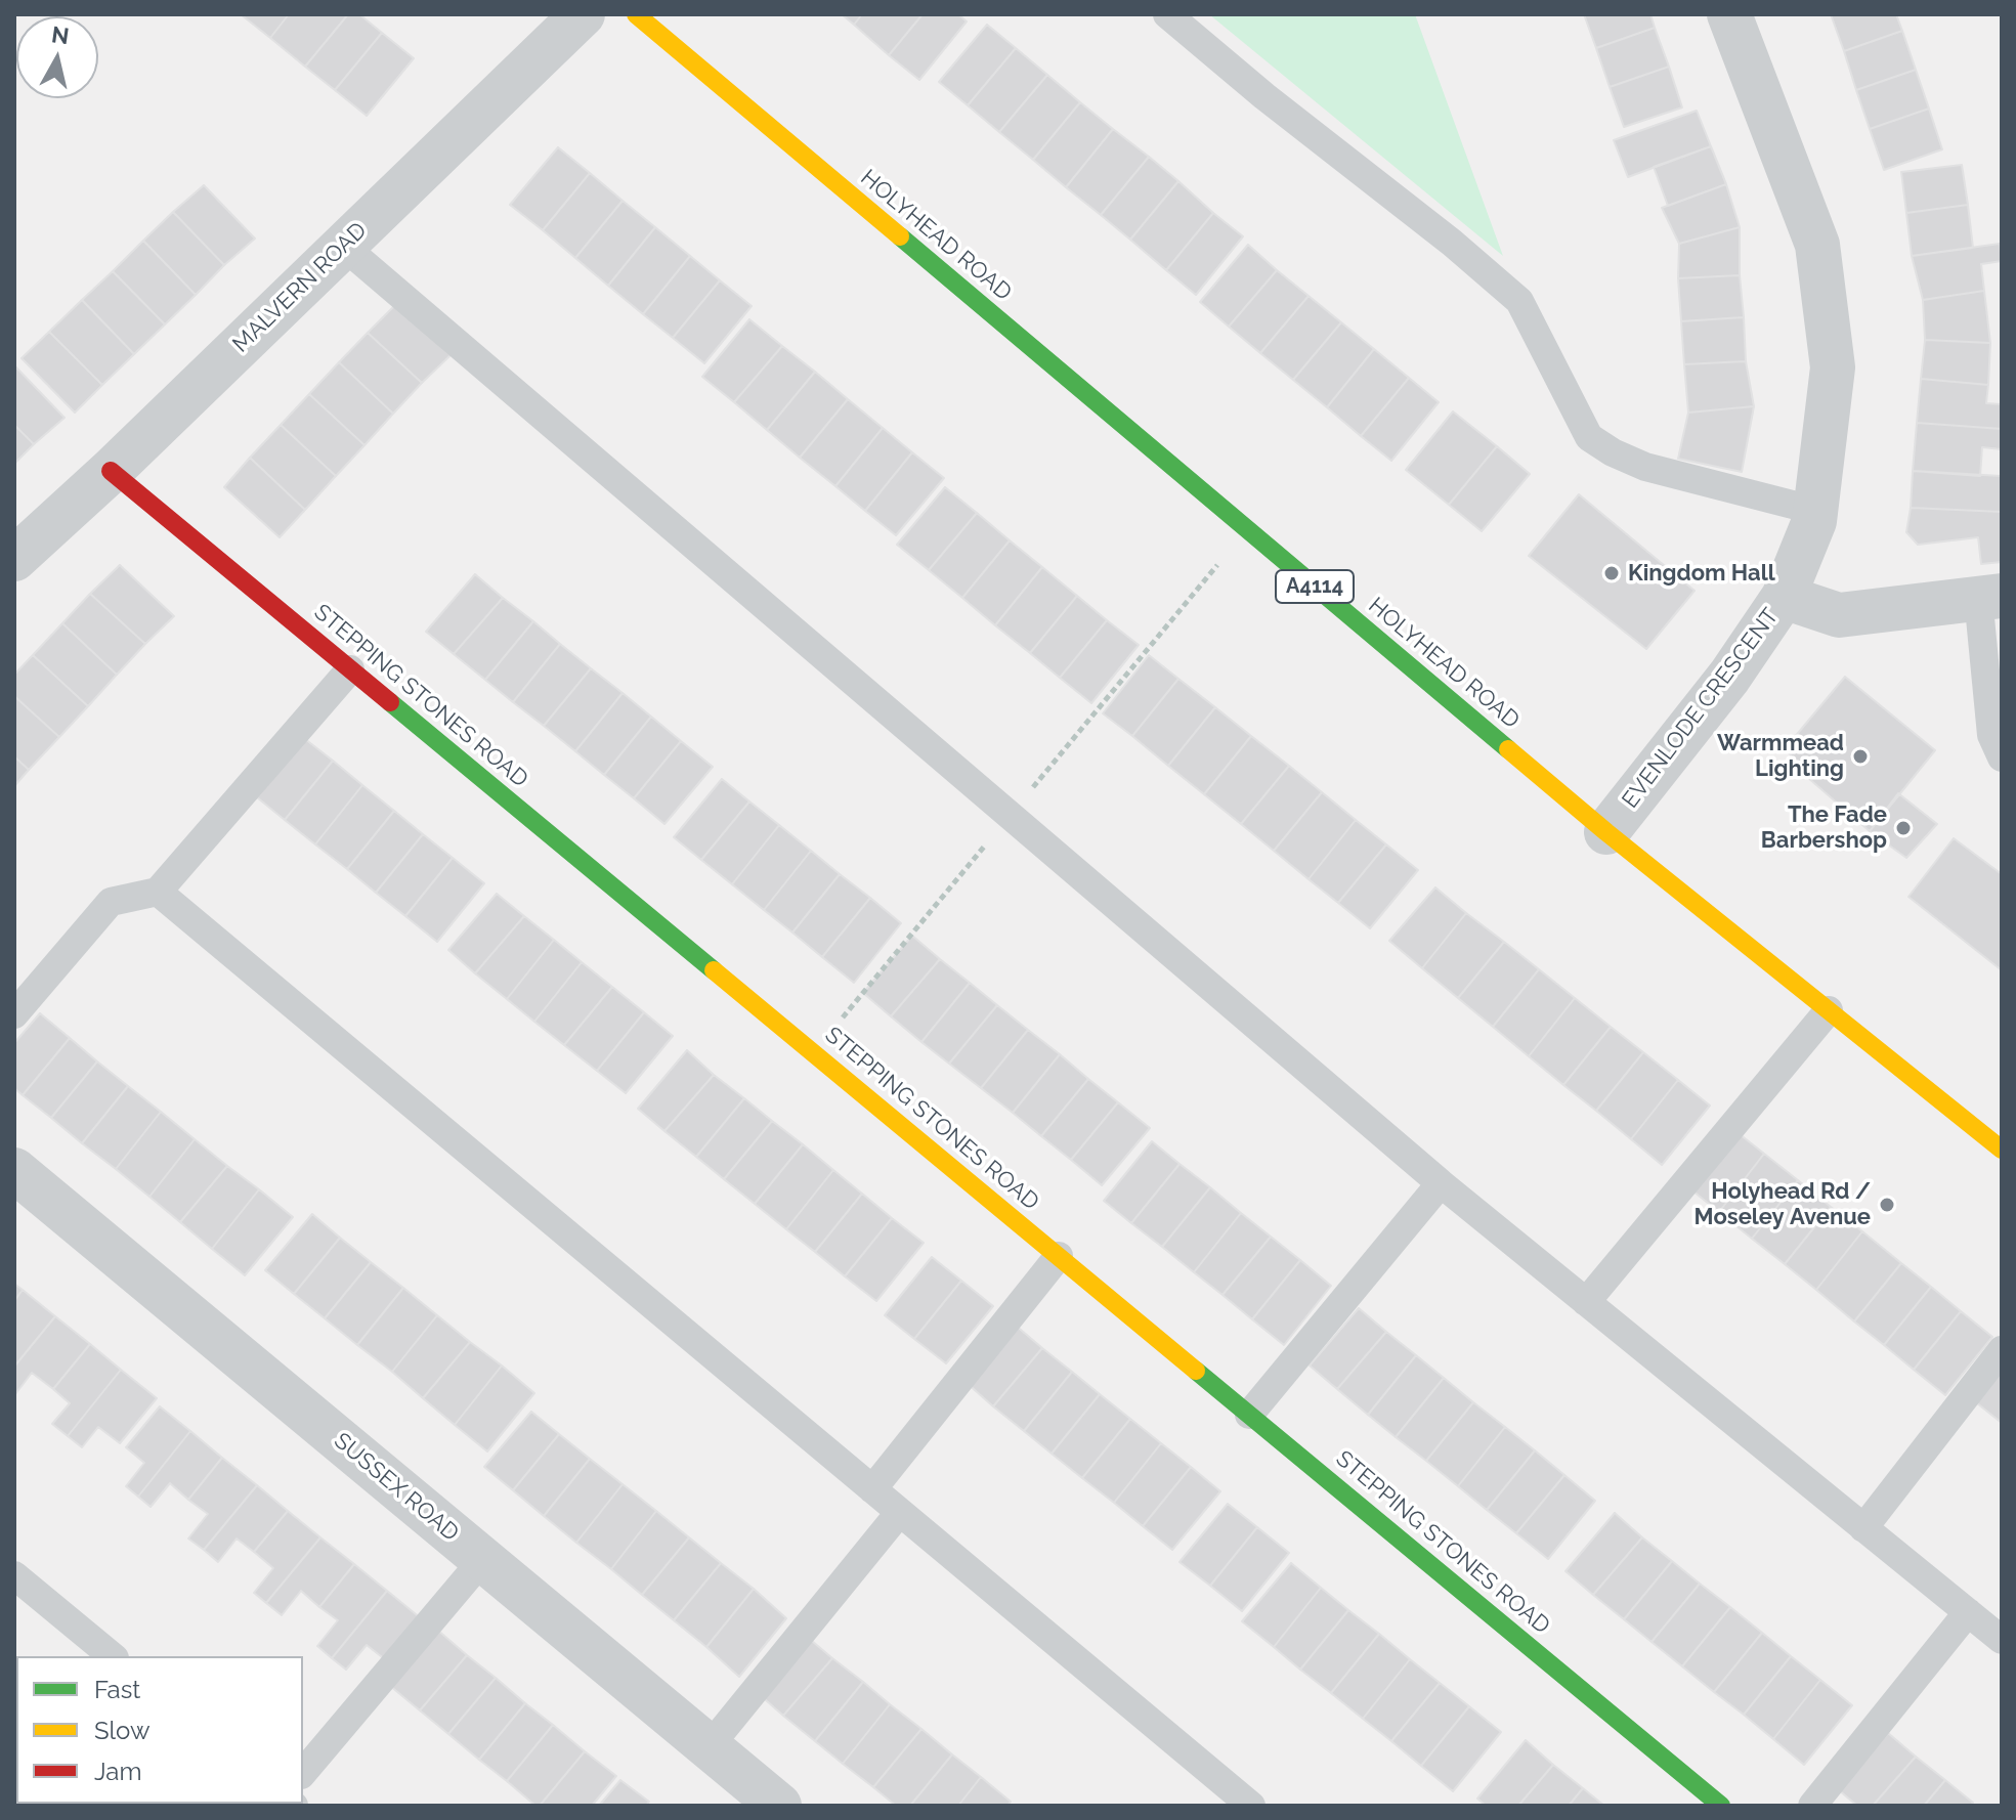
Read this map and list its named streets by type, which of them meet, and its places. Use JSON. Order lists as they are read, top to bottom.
{
  "streets": {
    "main road": ["HOLYHEAD ROAD", "A4114", "STEPPING STONES ROAD"],
    "street": ["MALVERN ROAD", "EVENLODE CRESCENT", "SUSSEX ROAD"]
  },
  "crossings": [
    ["HOLYHEAD ROAD", "EVENLODE CRESCENT"],
    ["MALVERN ROAD", "STEPPING STONES ROAD"]
  ],
  "places": [
    "Kingdom Hall",
    "Warmmead Lighting",
    "The Fade Barbershop",
    "Holyhead Rd / Moseley Avenue"
  ],
  "legend": ["Fast", "Slow", "Jam"],
  "north": "top"
}
